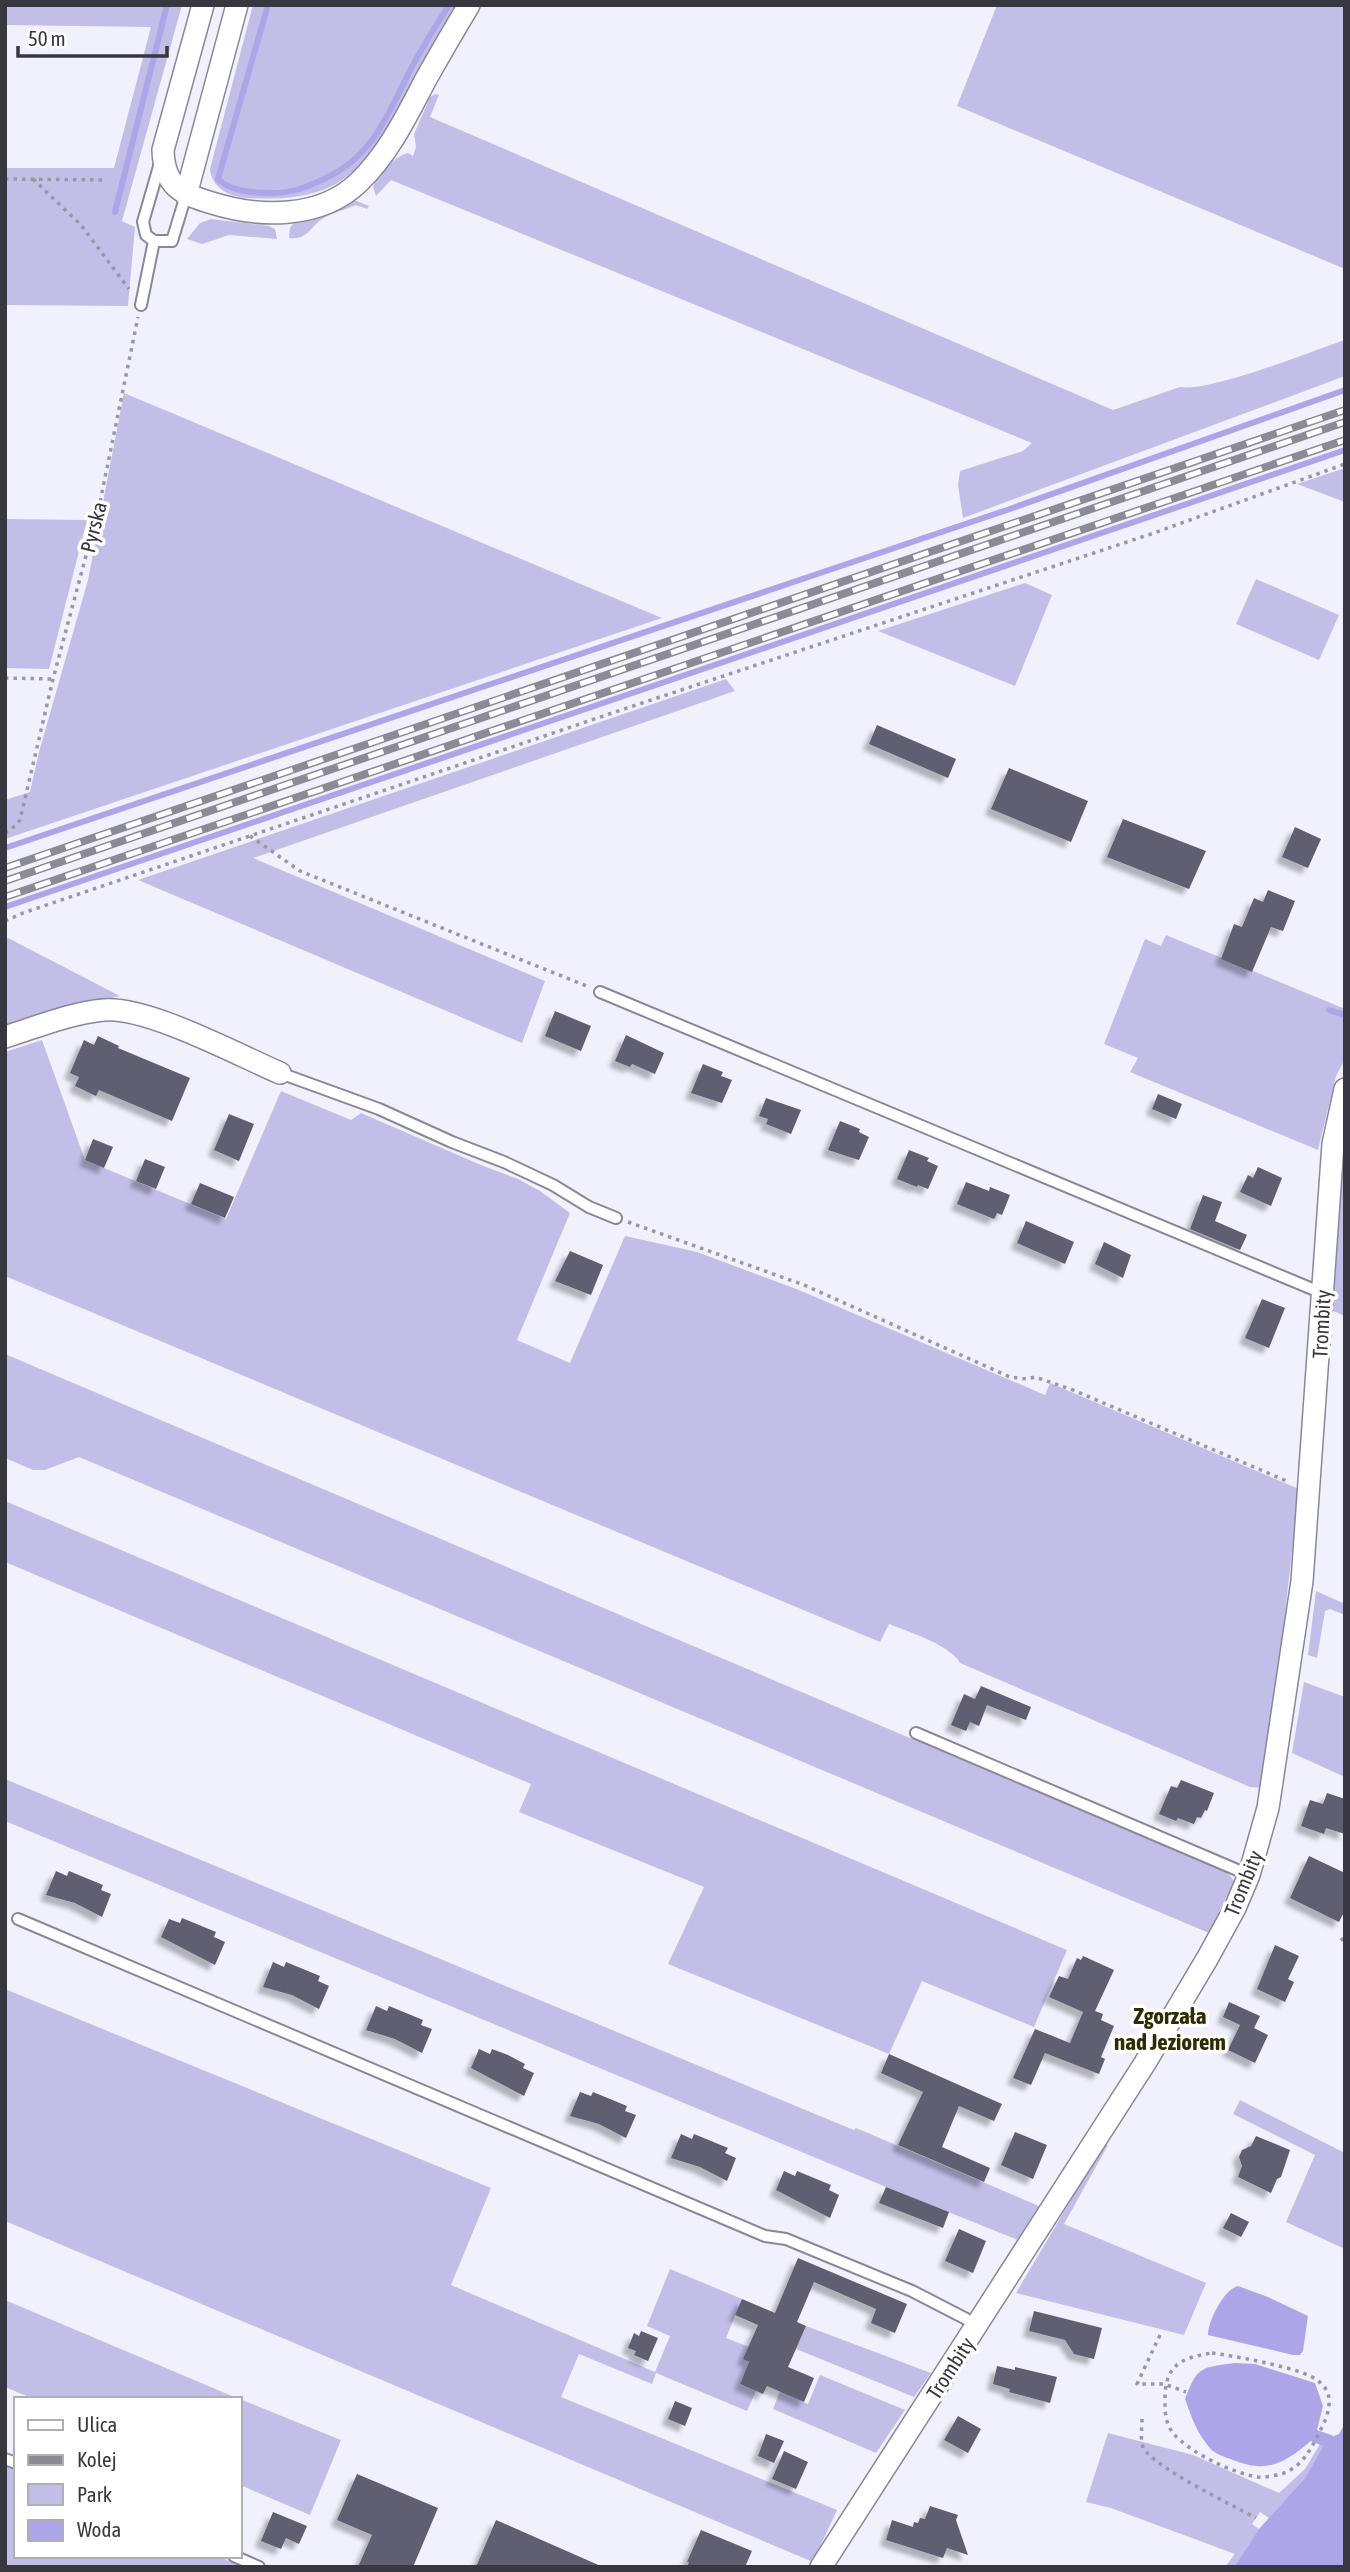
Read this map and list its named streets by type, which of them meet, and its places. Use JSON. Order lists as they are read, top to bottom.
{
  "streets": {
    "street": ["Trombity"],
    "path": ["Pyrska"]
  },
  "districts": ["Zgorzała nad Jeziorem"],
  "legend": [
    "Ulica",
    "Kolej",
    "Park",
    "Woda"
  ],
  "scale_bar": "50 m"
}
